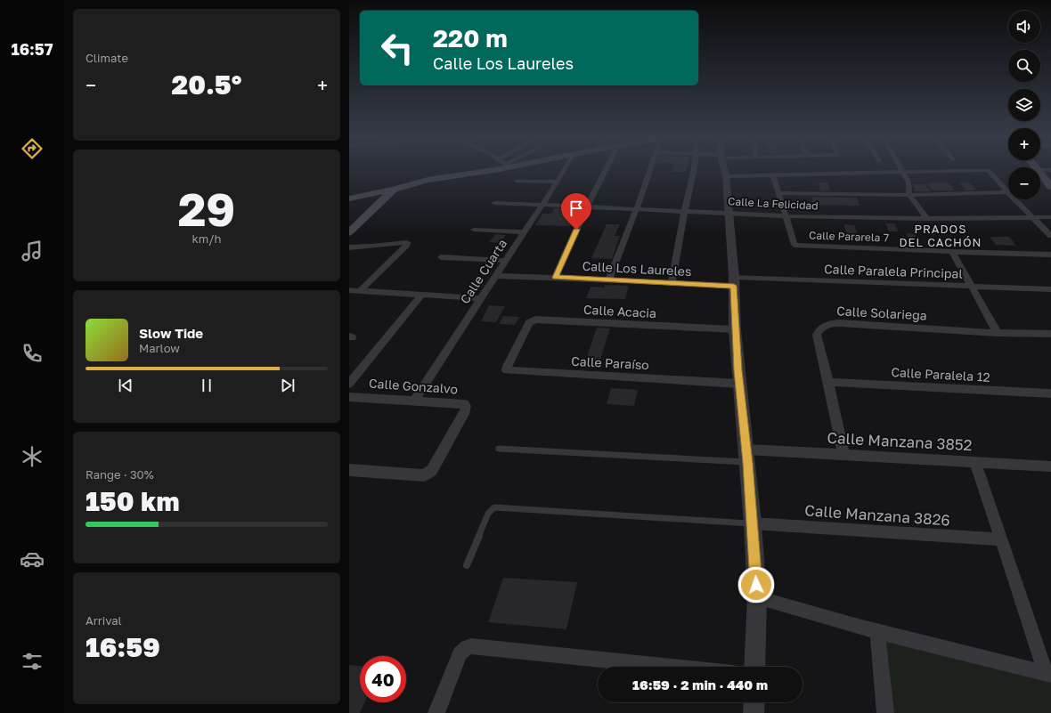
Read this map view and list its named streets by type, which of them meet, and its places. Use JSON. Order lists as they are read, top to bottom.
{
  "streets": {
    "street": [
      "Calle La Felicidad",
      "Calle Pararela 7",
      "Calle Los Laureles",
      "Calle Cuarta",
      "Calle Paralela Principal",
      "Calle Acacia",
      "Calle Solariega",
      "Calle Paraíso",
      "Calle Paralela 12",
      "Calle Gonzalvo",
      "Calle Manzana 3852",
      "Calle Manzana 3826"
    ]
  },
  "crossings": [
    ["Calle La Felicidad", "Calle Pararela 7"],
    ["Calle La Felicidad", "Calle Cuarta"],
    ["Calle Los Laureles", "Calle Cuarta"],
    ["Calle Los Laureles", "Calle Paralela Principal"],
    ["Calle Cuarta", "Calle Gonzalvo"],
    ["Calle Acacia", "Calle Paraíso"],
    ["Calle Solariega", "Calle Paralela 12"],
    ["Calle Solariega", "Calle Manzana 3852"]
  ],
  "districts": ["PRADOS DEL CACHÓN"],
  "page": {
    "tabs": "16:57",
    "tile": [
      "Climate",
      ["29", "km/h"],
      ["Range · 30%", "150 km"],
      ["Arrival", "16:59"]
    ],
    "map_buttons": ["+", "−"],
    "turn": ["220 m", "Calle Los Laureles"],
    "heat": ["−", "20.5°", "+"],
    "song": ["Slow Tide", "Marlow"],
    "limit": "40",
    "trip": "16:59 · 2 min · 440 m"
  }
}
